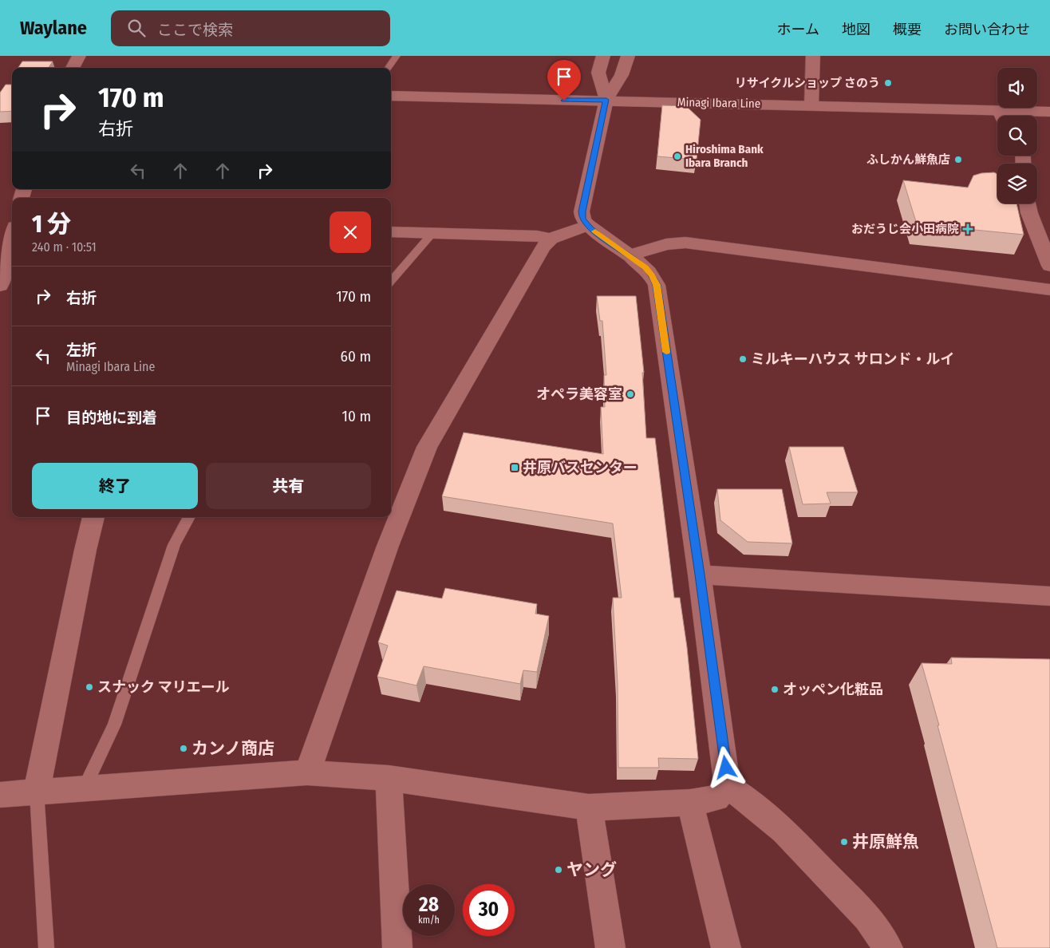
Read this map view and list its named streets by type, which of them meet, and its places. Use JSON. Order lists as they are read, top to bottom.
{
  "streets": {
    "street": ["Minagi Ibara Line"]
  },
  "places": {
    "other": [
      "リサイクルショップ さのう",
      "Hiroshima Bank Ibara Branch",
      "ふしかん鮮魚店",
      "ミルキーハウス サロンド・ルイ",
      "オペラ美容室",
      "スナック マリエール",
      "オッペン化粧品",
      "カンノ商店",
      "井原鮮魚",
      "ヤング"
    ],
    "health": ["おだうじ会小田病院"],
    "transit": ["井原バスセンター"]
  },
  "page": {
    "header": "Waylane",
    "search": "ここで検索",
    "nav": [
      "ホーム",
      "地図",
      "概要",
      "お問い合わせ"
    ],
    "turn": ["170 m", "右折"],
    "heading": ["1 分", "240 m · 10:51"],
    "list": [
      {
        "name": "右折",
        "value": "170 m"
      },
      {
        "name": "左折",
        "note": "Minagi Ibara Line",
        "value": "60 m"
      },
      {
        "name": "目的地に到着",
        "value": "10 m"
      }
    ],
    "buttons": ["終了", "共有"],
    "speed": "28 km/h",
    "limit": "30"
  }
}
